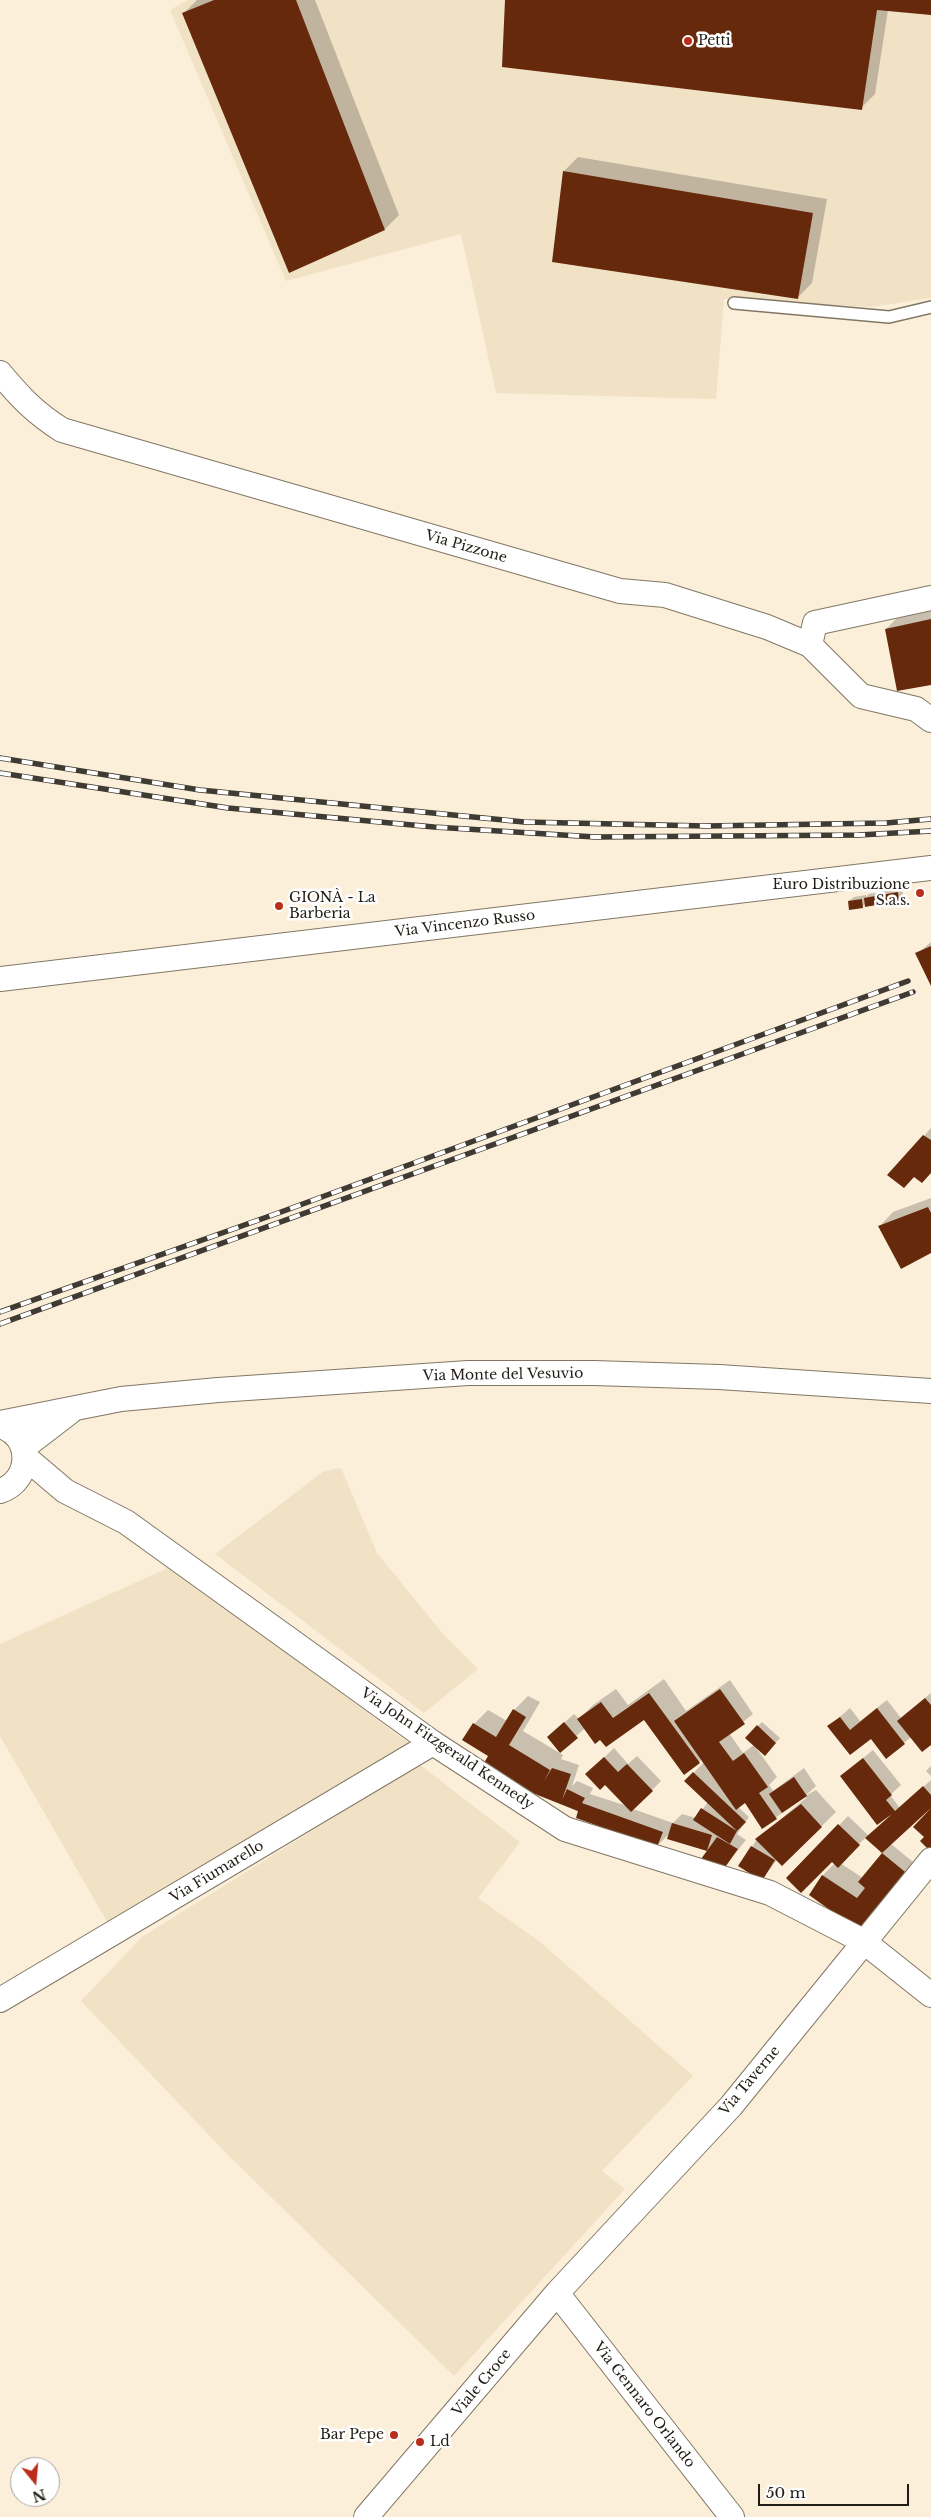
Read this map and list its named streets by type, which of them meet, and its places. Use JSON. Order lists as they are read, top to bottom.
{
  "streets": {
    "street": [
      "Via Pizzone",
      "Via Vincenzo Russo",
      "Via Monte del Vesuvio",
      "Via John Fitzgerald Kennedy",
      "Via Fiumarello",
      "Via Taverne",
      "Viale Croce",
      "Via Gennaro Orlando"
    ]
  },
  "crossings": [
    ["Via Monte del Vesuvio", "Via John Fitzgerald Kennedy"],
    ["Via John Fitzgerald Kennedy", "Via Fiumarello"],
    ["Via John Fitzgerald Kennedy", "Via Taverne"],
    ["Via Taverne", "Viale Croce"],
    ["Via Taverne", "Via Gennaro Orlando"],
    ["Viale Croce", "Via Gennaro Orlando"]
  ],
  "places": [
    "Petti",
    "Euro Distribuzione S.a.s.",
    "GIONÀ - La Barberia",
    "Bar Pepe",
    "Ld"
  ],
  "scale_bar": "50 m",
  "north": "bottom"
}
